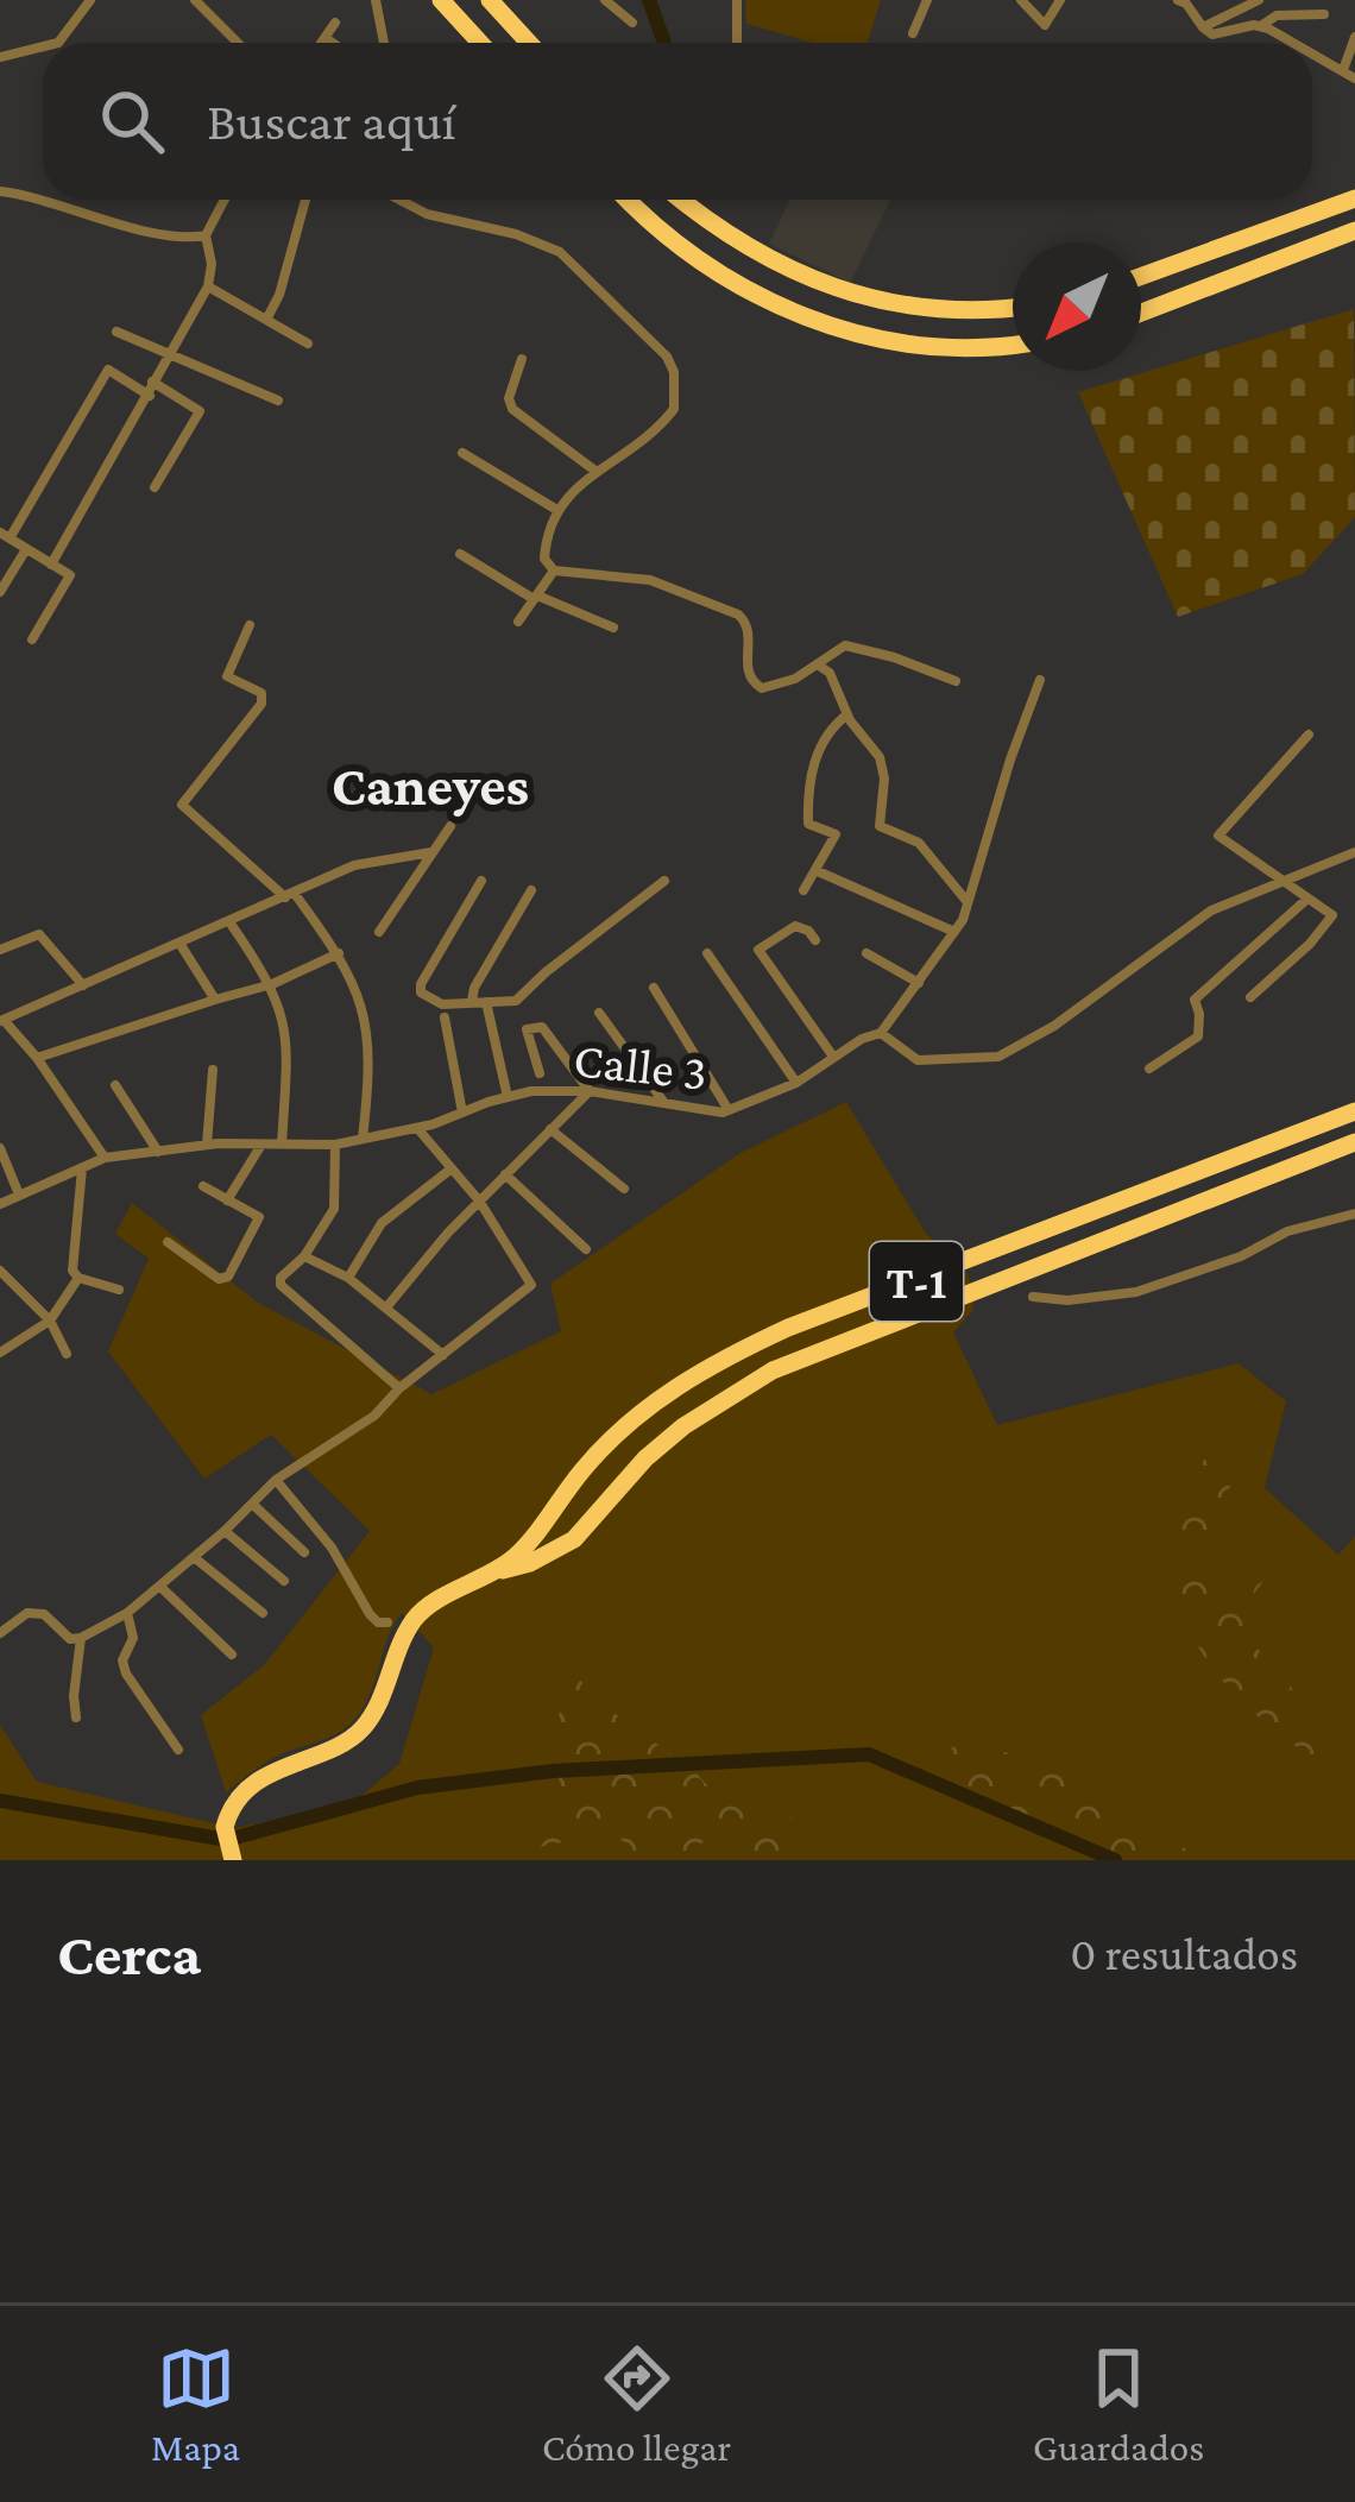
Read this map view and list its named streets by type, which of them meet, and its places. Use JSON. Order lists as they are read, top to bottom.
{
  "streets": {
    "highway": ["T-1"],
    "street": ["Calle 3"]
  },
  "districts": ["Caneyes"],
  "north": "bottom left",
  "page": {
    "search": "Buscar aquí",
    "heading": ["Cerca", "0 resultados"],
    "nav": ["Mapa", "Cómo llegar", "Guardados"]
  }
}
